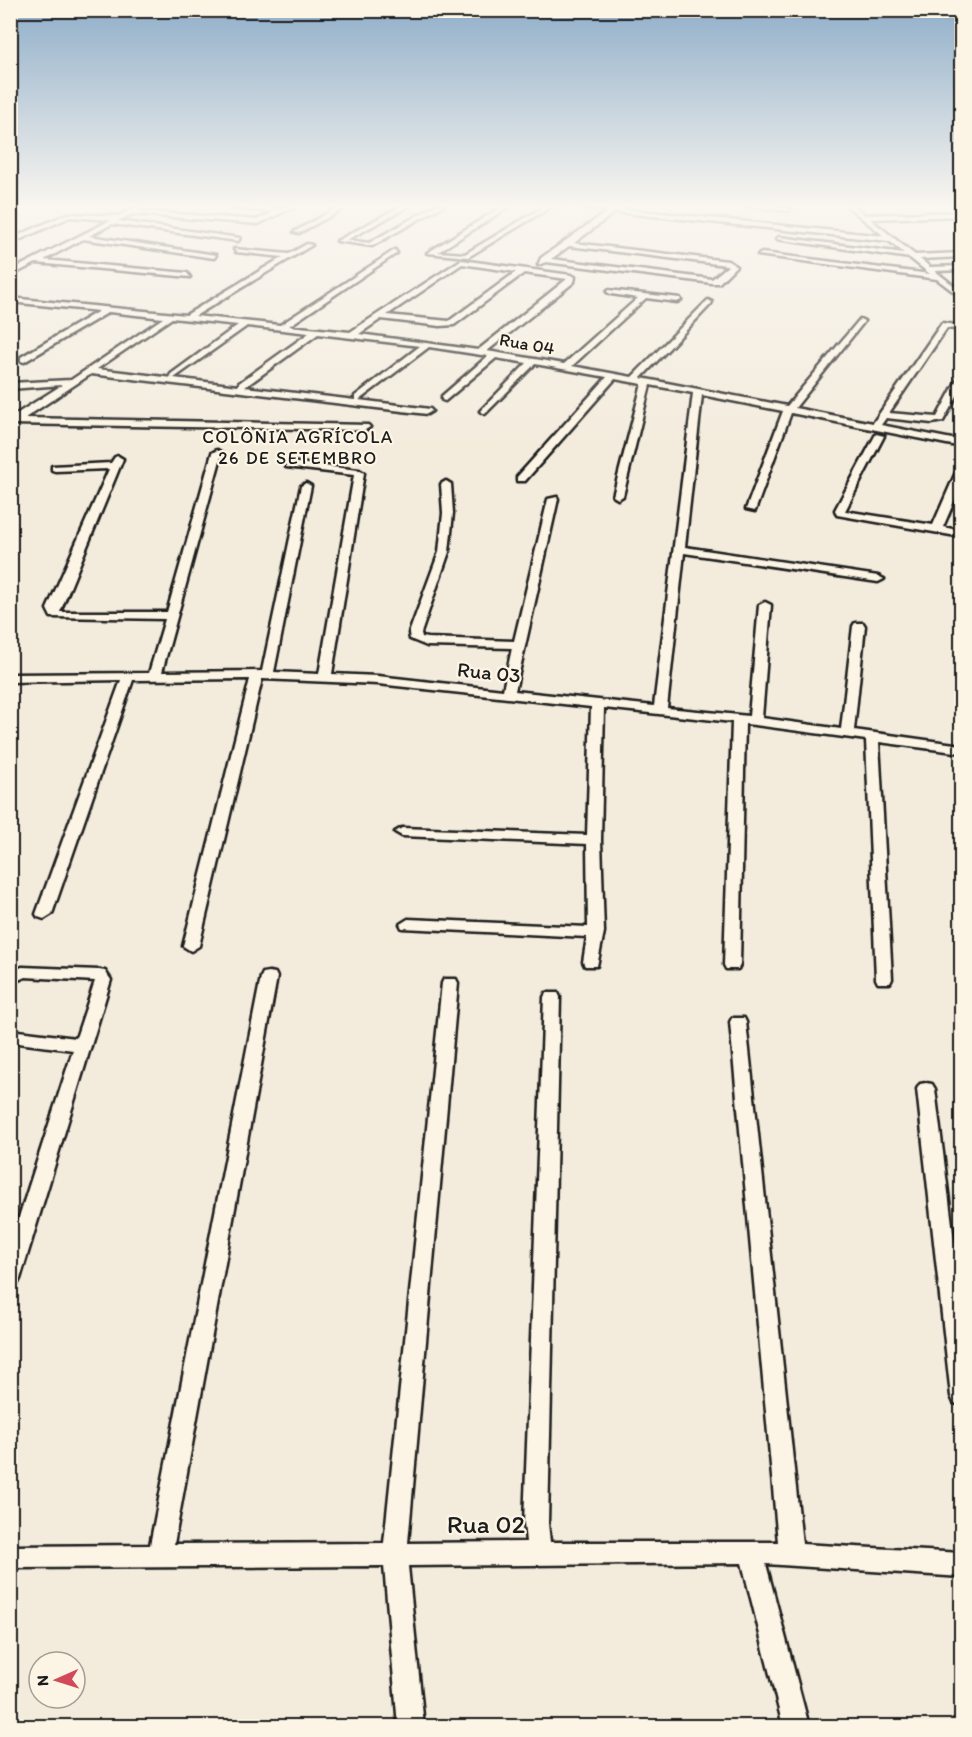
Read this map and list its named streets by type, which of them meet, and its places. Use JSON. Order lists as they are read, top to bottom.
{
  "streets": {
    "street": ["Rua 04", "Rua 03", "Rua 02"]
  },
  "districts": ["COLÔNIA AGRÍCOLA 26 DE SETEMBRO"],
  "north": "left"
}
